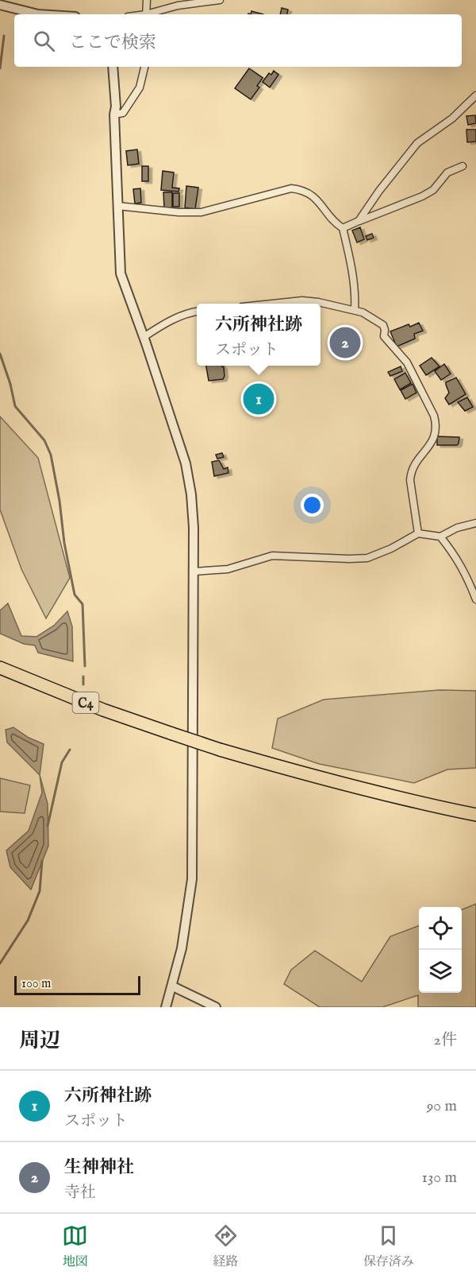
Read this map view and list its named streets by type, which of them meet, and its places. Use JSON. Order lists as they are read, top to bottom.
{
  "streets": {
    "highway": ["C4"]
  },
  "scale_bar": "100 m",
  "page": {
    "search": "ここで検索",
    "popup": ["六所神社跡", "スポット"],
    "pins": ["2", "1"],
    "scale": "100 m",
    "heading": ["周辺", "2件"],
    "list": [
      {
        "mark": "1",
        "name": "六所神社跡",
        "note": "スポット",
        "value": "90 m"
      },
      {
        "mark": "2",
        "name": "生神神社",
        "note": "寺社",
        "value": "130 m"
      }
    ],
    "nav": ["地図", "経路", "保存済み"]
  }
}
